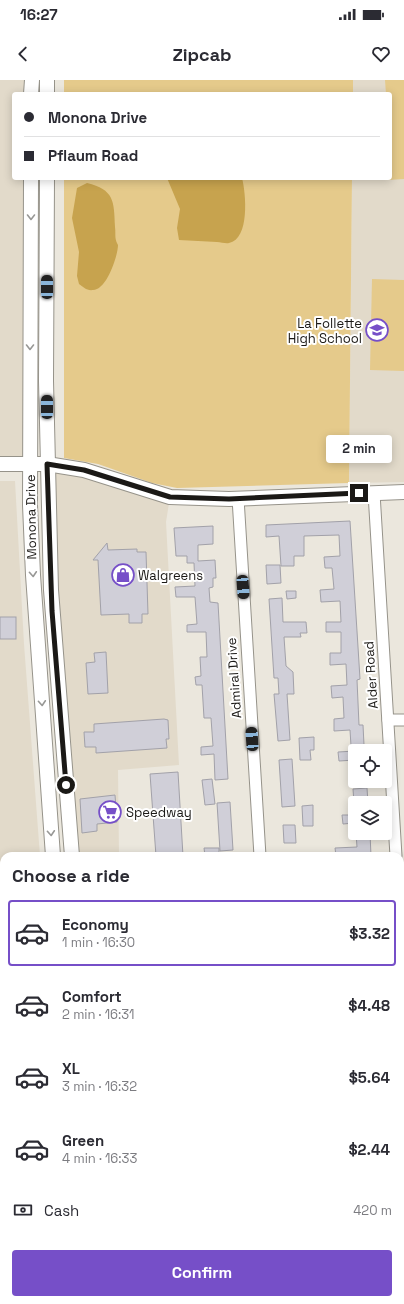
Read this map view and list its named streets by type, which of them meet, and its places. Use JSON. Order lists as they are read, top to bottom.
{
  "streets": {
    "street": ["Monona Drive", "Alder Road", "Admiral Drive"]
  },
  "places": {
    "school or university": ["La Follette High School"],
    "shop": ["Walgreens"],
    "supermarket": ["Speedway"]
  },
  "page": {
    "status": "16:27",
    "header": "Zipcab",
    "banner": ["Monona Drive", "Pflaum Road"],
    "bubble": "2 min",
    "heading": "Choose a ride",
    "list": [
      {
        "name": "Economy",
        "note": "1 min · 16:30",
        "value": "$3.32"
      },
      {
        "name": "Comfort",
        "note": "2 min · 16:31",
        "value": "$4.48"
      },
      {
        "name": "XL",
        "note": "3 min · 16:32",
        "value": "$5.64"
      },
      {
        "name": "Green",
        "note": "4 min · 16:33",
        "value": "$2.44"
      }
    ],
    "pay": ["Cash", "420 m"],
    "buttons": "Confirm"
  }
}
